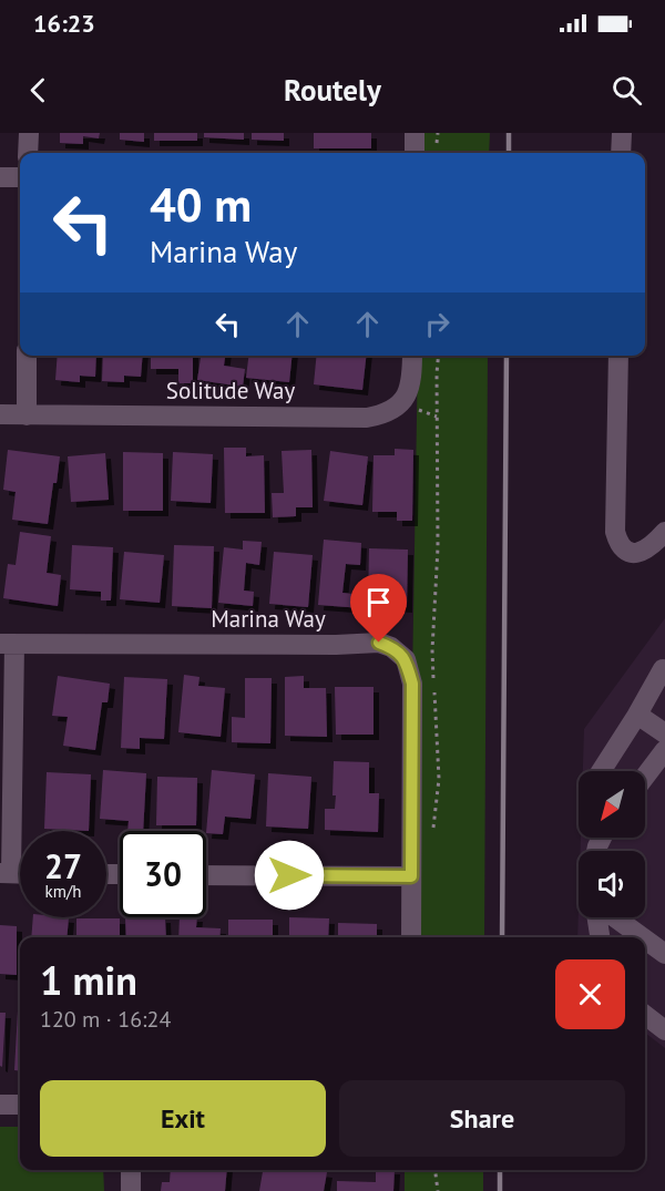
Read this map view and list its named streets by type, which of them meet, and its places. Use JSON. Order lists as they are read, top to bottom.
{
  "streets": {
    "street": ["Solitude Way", "Marina Way"]
  },
  "north": "bottom left",
  "page": {
    "status": "16:23",
    "header": "Routely",
    "turn": ["40 m", "Marina Way"],
    "speed": "27 km/h",
    "limit": "30",
    "heading": ["1 min", "120 m · 16:24"],
    "buttons": ["Exit", "Share"]
  }
}
